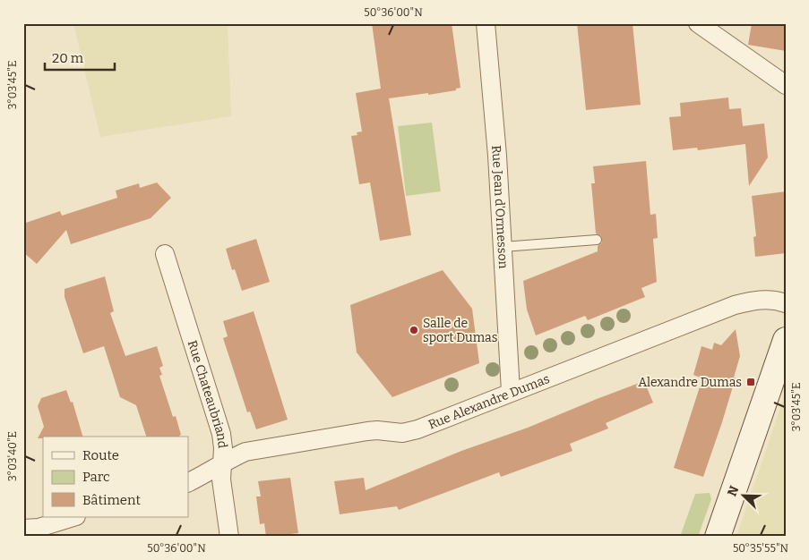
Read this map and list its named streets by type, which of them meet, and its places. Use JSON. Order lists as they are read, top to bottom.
{
  "streets": {
    "street": ["Rue Jean d'Ormesson", "Rue Chateaubriand", "Rue Alexandre Dumas"]
  },
  "crossings": [
    ["Rue Jean d'Ormesson", "Rue Alexandre Dumas"],
    ["Rue Chateaubriand", "Rue Alexandre Dumas"]
  ],
  "places": {
    "other": ["Salle de sport Dumas"],
    "transit": ["Alexandre Dumas"]
  },
  "legend": ["Route", "Parc", "Bâtiment"],
  "scale_bar": "20 m",
  "north": "top left",
  "coordinates": [
    "50°36'00\"N",
    "3°03'45\"E",
    "3°03'40\"E",
    "50°35'55\"N"
  ]
}
